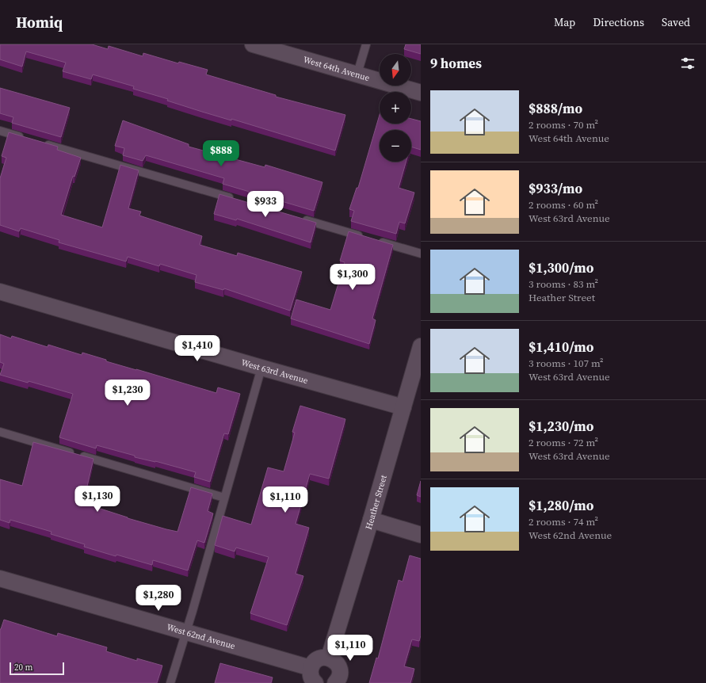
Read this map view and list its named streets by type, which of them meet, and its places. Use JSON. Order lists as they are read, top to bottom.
{
  "streets": {
    "street": [
      "West 64th Avenue",
      "West 63rd Avenue",
      "Heather Street",
      "West 62nd Avenue"
    ]
  },
  "crossings": [
    ["West 63rd Avenue", "Heather Street"]
  ],
  "scale_bar": "20 m",
  "north": "bottom",
  "page": {
    "header": "Homiq",
    "nav": ["Map", "Directions", "Saved"],
    "heading": "9 homes",
    "map_buttons": ["+", "−"],
    "list": [
      {
        "name": "$888/mo",
        "note": "2 rooms · 70 m² · West 64th Avenue"
      },
      {
        "name": "$933/mo",
        "note": "2 rooms · 60 m² · West 63rd Avenue"
      },
      {
        "name": "$1,300/mo",
        "note": "3 rooms · 83 m² · Heather Street"
      },
      {
        "name": "$1,410/mo",
        "note": "3 rooms · 107 m² · West 63rd Avenue"
      },
      {
        "name": "$1,230/mo",
        "note": "2 rooms · 72 m² · West 63rd Avenue"
      },
      {
        "name": "$1,280/mo",
        "note": "2 rooms · 74 m² · West 62nd Avenue"
      }
    ],
    "price": [
      "$888",
      "$933",
      "$1,300",
      "$1,410",
      "$1,230",
      "$1,130",
      "$1,110",
      "$1,280",
      "$1,110"
    ],
    "scale": "20 m"
  }
}
